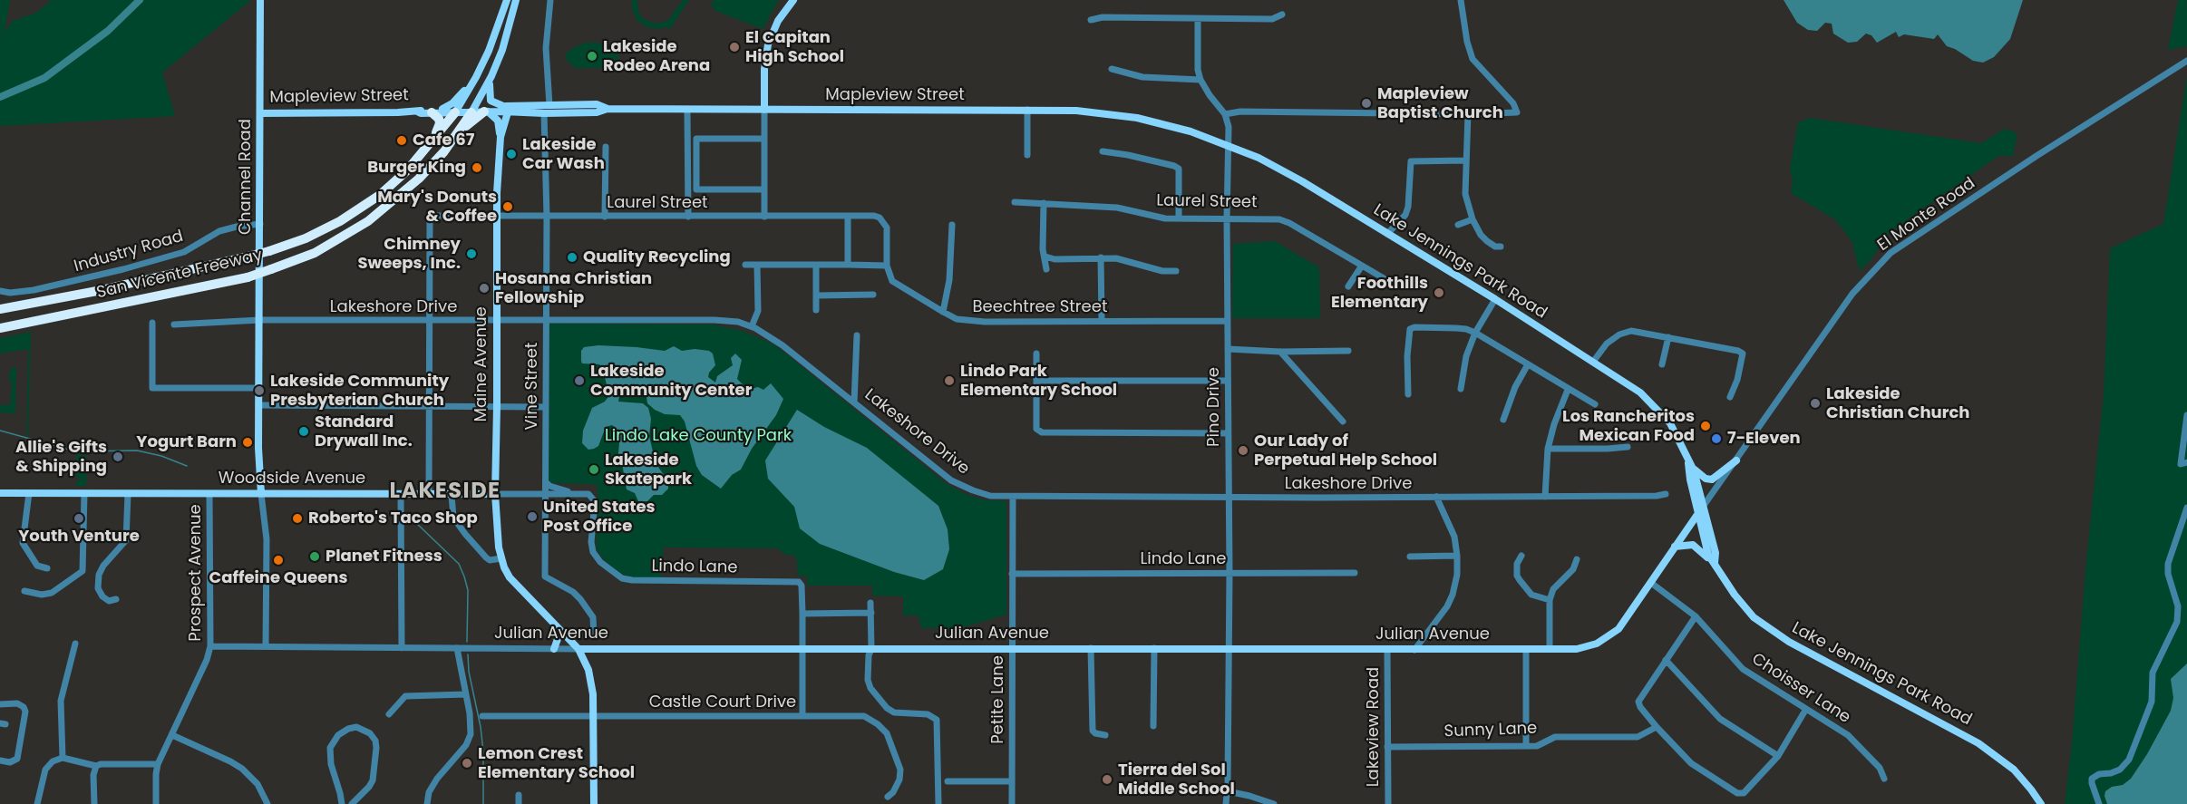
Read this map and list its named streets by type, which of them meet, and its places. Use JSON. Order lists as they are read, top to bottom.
{
  "streets": {
    "highway": ["San Vicente Freeway"],
    "main road": [
      "Mapleview Street",
      "Channel Road",
      "Lake Jennings Park Road",
      "Maine Avenue",
      "Woodside Avenue",
      "Julian Avenue"
    ],
    "street": [
      "Laurel Street",
      "El Monte Road",
      "Industry Road",
      "Lakeshore Drive",
      "Beechtree Street",
      "Vine Street",
      "Pino Drive",
      "Lindo Lane",
      "Prospect Avenue",
      "Choisser Lane",
      "Petite Lane",
      "Castle Court Drive",
      "Lakeview Road",
      "Sunny Lane"
    ]
  },
  "crossings": [
    ["Mapleview Street", "Channel Road"],
    ["Mapleview Street", "Lake Jennings Park Road"],
    ["Mapleview Street", "San Vicente Freeway"],
    ["Mapleview Street", "Maine Avenue"],
    ["Mapleview Street", "Vine Street"],
    ["Channel Road", "Industry Road"],
    ["Channel Road", "Lakeshore Drive"],
    ["Channel Road", "Woodside Avenue"],
    ["Channel Road", "Julian Avenue"],
    ["Laurel Street", "Lakeshore Drive"],
    ["Laurel Street", "Beechtree Street"],
    ["Laurel Street", "Maine Avenue"],
    ["Laurel Street", "Vine Street"],
    ["Laurel Street", "Pino Drive"],
    ["El Monte Road", "Lake Jennings Park Road"],
    ["El Monte Road", "Julian Avenue"],
    ["Lake Jennings Park Road", "Pino Drive"],
    ["Lake Jennings Park Road", "Julian Avenue"],
    ["Lakeshore Drive", "Maine Avenue"],
    ["Lakeshore Drive", "Vine Street"],
    ["Lakeshore Drive", "Pino Drive"],
    ["Lakeshore Drive", "Petite Lane"],
    ["Beechtree Street", "Pino Drive"],
    ["Maine Avenue", "Woodside Avenue"],
    ["Vine Street", "Woodside Avenue"],
    ["Pino Drive", "Lindo Lane"],
    ["Pino Drive", "Julian Avenue"],
    ["Woodside Avenue", "Lindo Lane"],
    ["Woodside Avenue", "Prospect Avenue"],
    ["Lindo Lane", "Petite Lane"],
    ["Prospect Avenue", "Julian Avenue"],
    ["Julian Avenue", "Choisser Lane"],
    ["Julian Avenue", "Petite Lane"],
    ["Julian Avenue", "Lakeview Road"],
    ["Lakeview Road", "Sunny Lane"]
  ],
  "districts": ["LAKESIDE"],
  "parks": ["Lindo Lake County Park"],
  "places": [
    "El Capitan High School",
    "Lakeside Rodeo Arena",
    "Mapleview Baptist Church",
    "Cafe 67",
    "Lakeside Car Wash",
    "Burger King",
    "Mary's Donuts & Coffee",
    "Chimney Sweeps, Inc.",
    "Quality Recycling",
    "Hosanna Christian Fellowship",
    "Foothills Elementary",
    "Lakeside Community Center",
    "Lindo Park Elementary School",
    "Lakeside Community Presbyterian Church",
    "Lakeside Christian Church",
    "Los Rancheritos Mexican Food",
    "Standard Drywall Inc.",
    "7-Eleven",
    "Yogurt Barn",
    "Our Lady of Perpetual Help School",
    "Allie's Gifts & Shipping",
    "Lakeside Skatepark",
    "United States Post Office",
    "Youth Venture",
    "Roberto's Taco Shop",
    "Planet Fitness",
    "Caffeine Queens",
    "Lemon Crest Elementary School",
    "Tierra del Sol Middle School"
  ]
}
